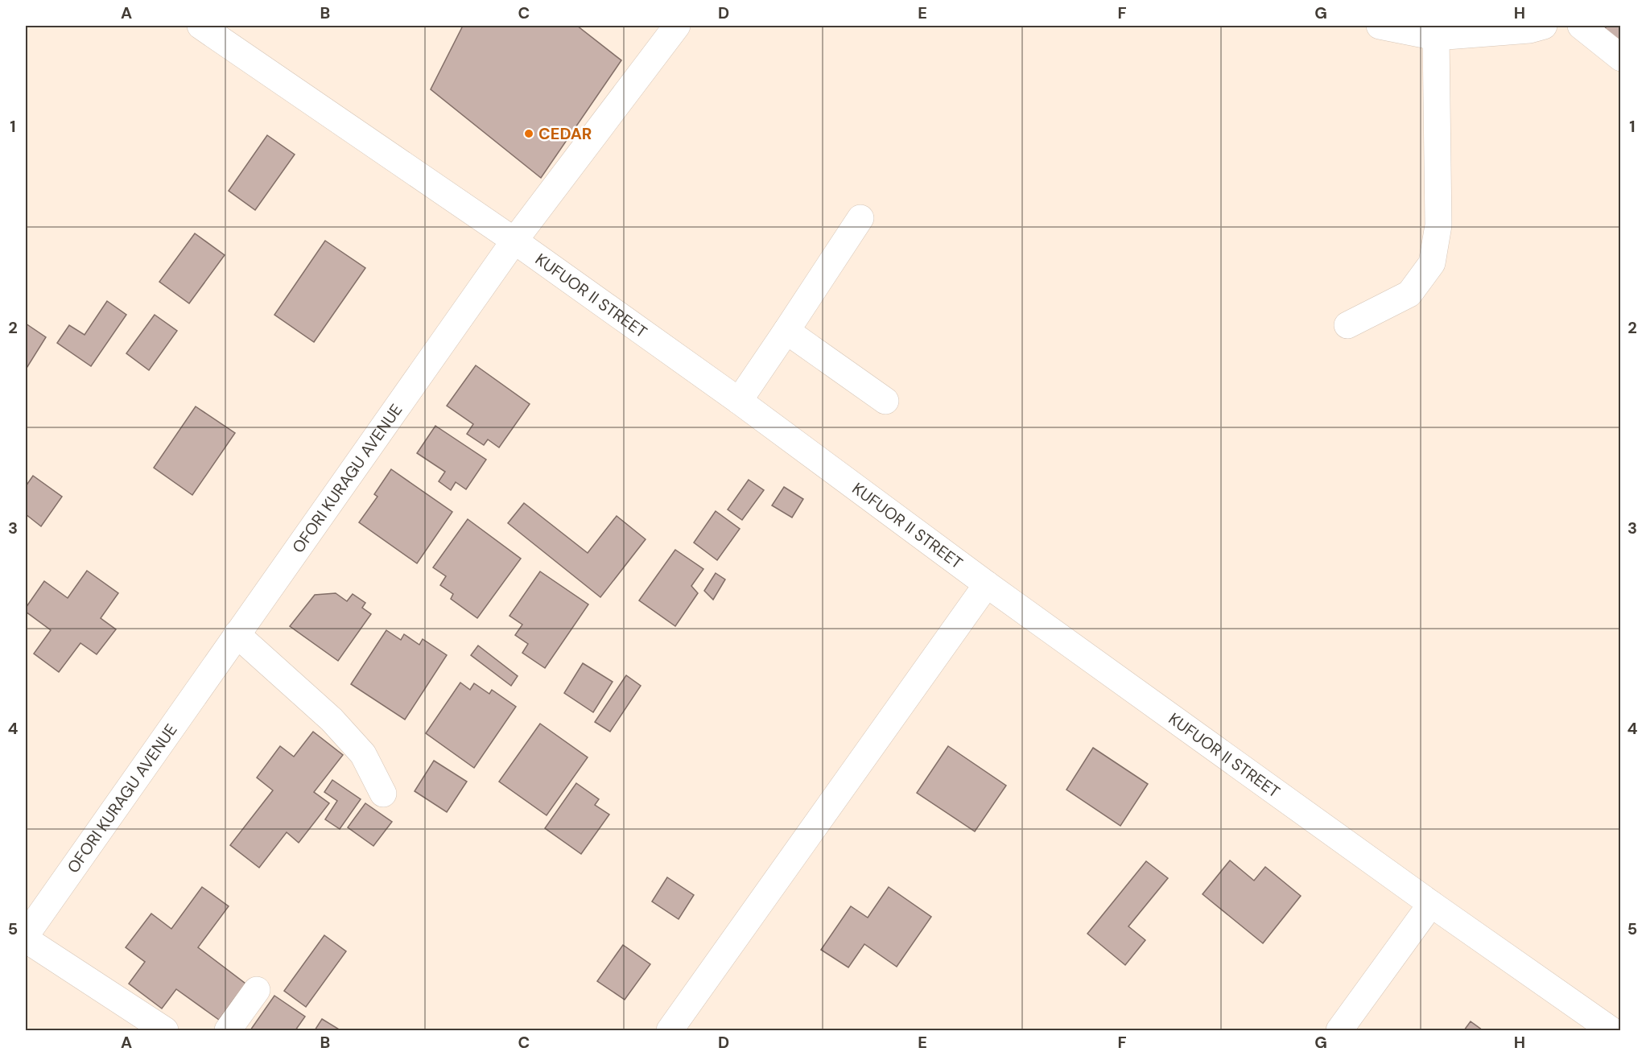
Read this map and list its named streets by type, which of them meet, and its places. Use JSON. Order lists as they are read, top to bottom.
{
  "streets": {
    "street": ["KUFUOR II STREET", "OFORI KURAGU AVENUE"]
  },
  "crossings": [
    ["KUFUOR II STREET", "OFORI KURAGU AVENUE"]
  ],
  "places": ["CEDAR"],
  "grid": {
    "columns": [
      "A",
      "B",
      "C",
      "D",
      "E",
      "F",
      "G",
      "H"
    ],
    "rows": [
      "1",
      "2",
      "3",
      "4",
      "5"
    ]
  }
}
